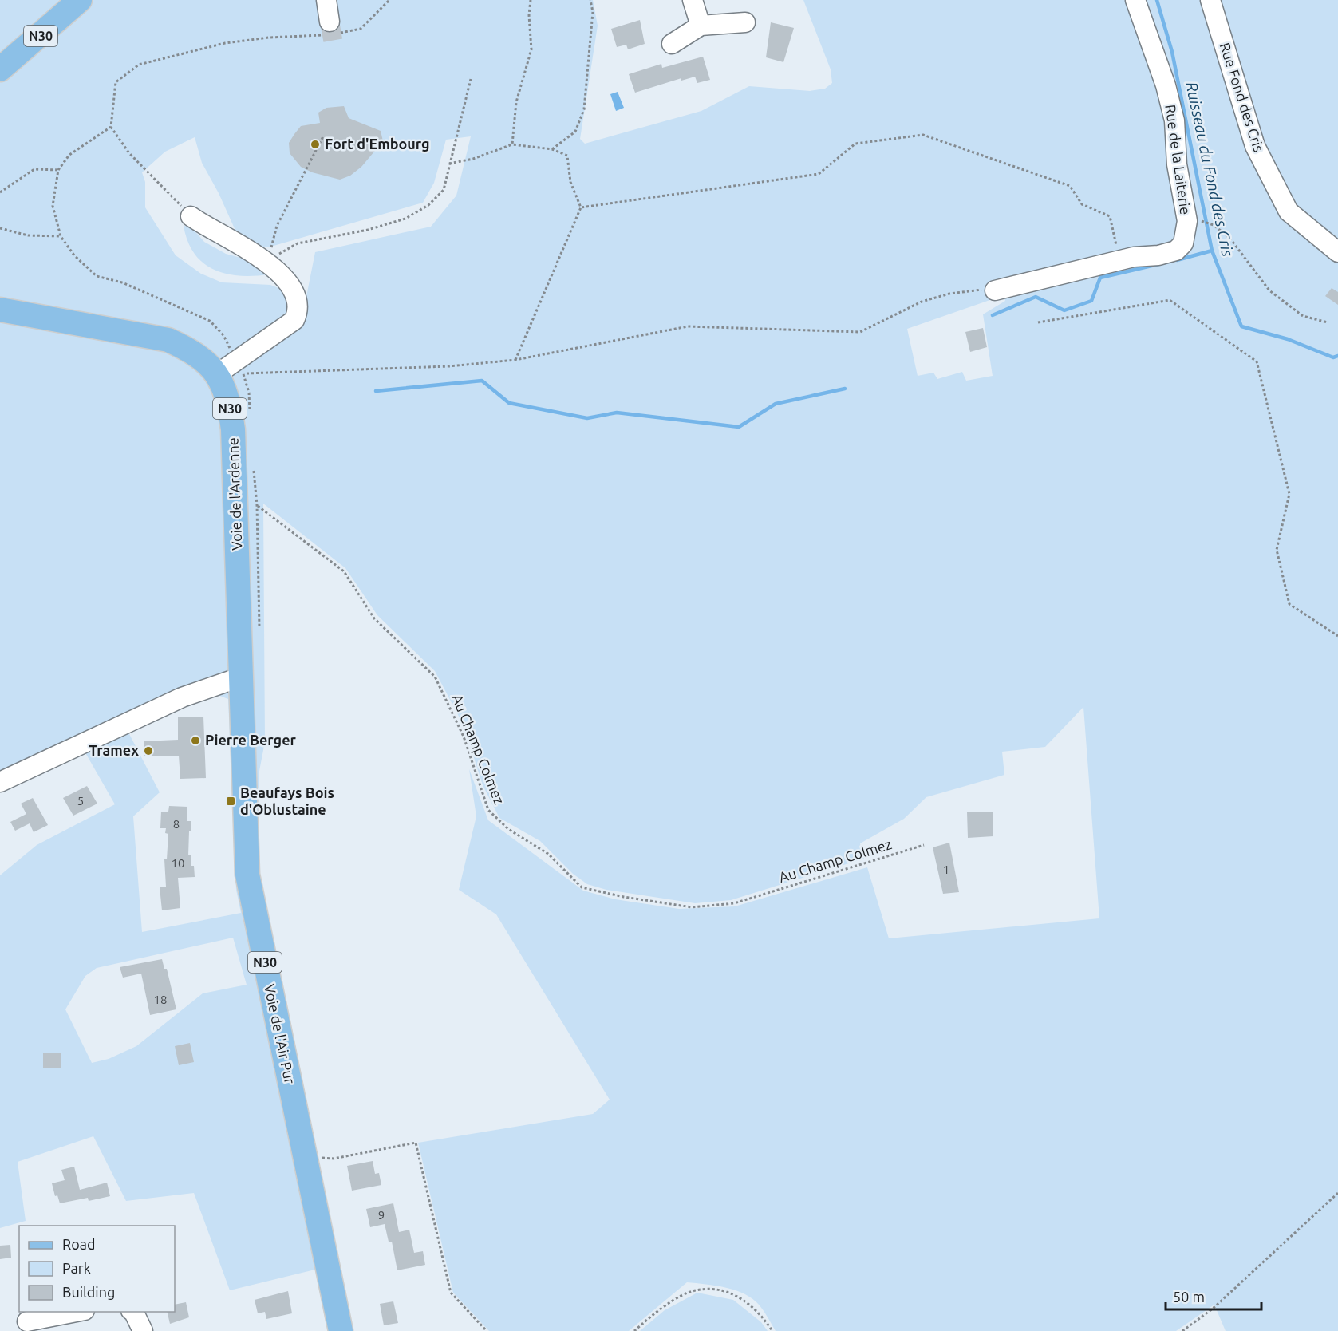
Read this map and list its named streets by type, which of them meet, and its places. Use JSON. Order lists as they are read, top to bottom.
{
  "streets": {
    "main road": ["N30", "Voie de l'Ardenne", "Voie de l'Air Pur"],
    "street": ["Rue Fond des Cris", "Rue de la Laiterie"],
    "path": ["Au Champ Colmez"]
  },
  "crossings": [
    ["Voie de l'Ardenne", "Voie de l'Air Pur"]
  ],
  "water": ["Ruisseau du Fond des Cris"],
  "places": {
    "other": ["Fort d'Embourg", "Pierre Berger", "Tramex"],
    "transit": ["Beaufays Bois d'Oblustaine"]
  },
  "house_numbers": [
    "5",
    "8",
    "10",
    "1",
    "18",
    "9"
  ],
  "legend": ["Road", "Park", "Building"],
  "scale_bar": "50 m"
}
